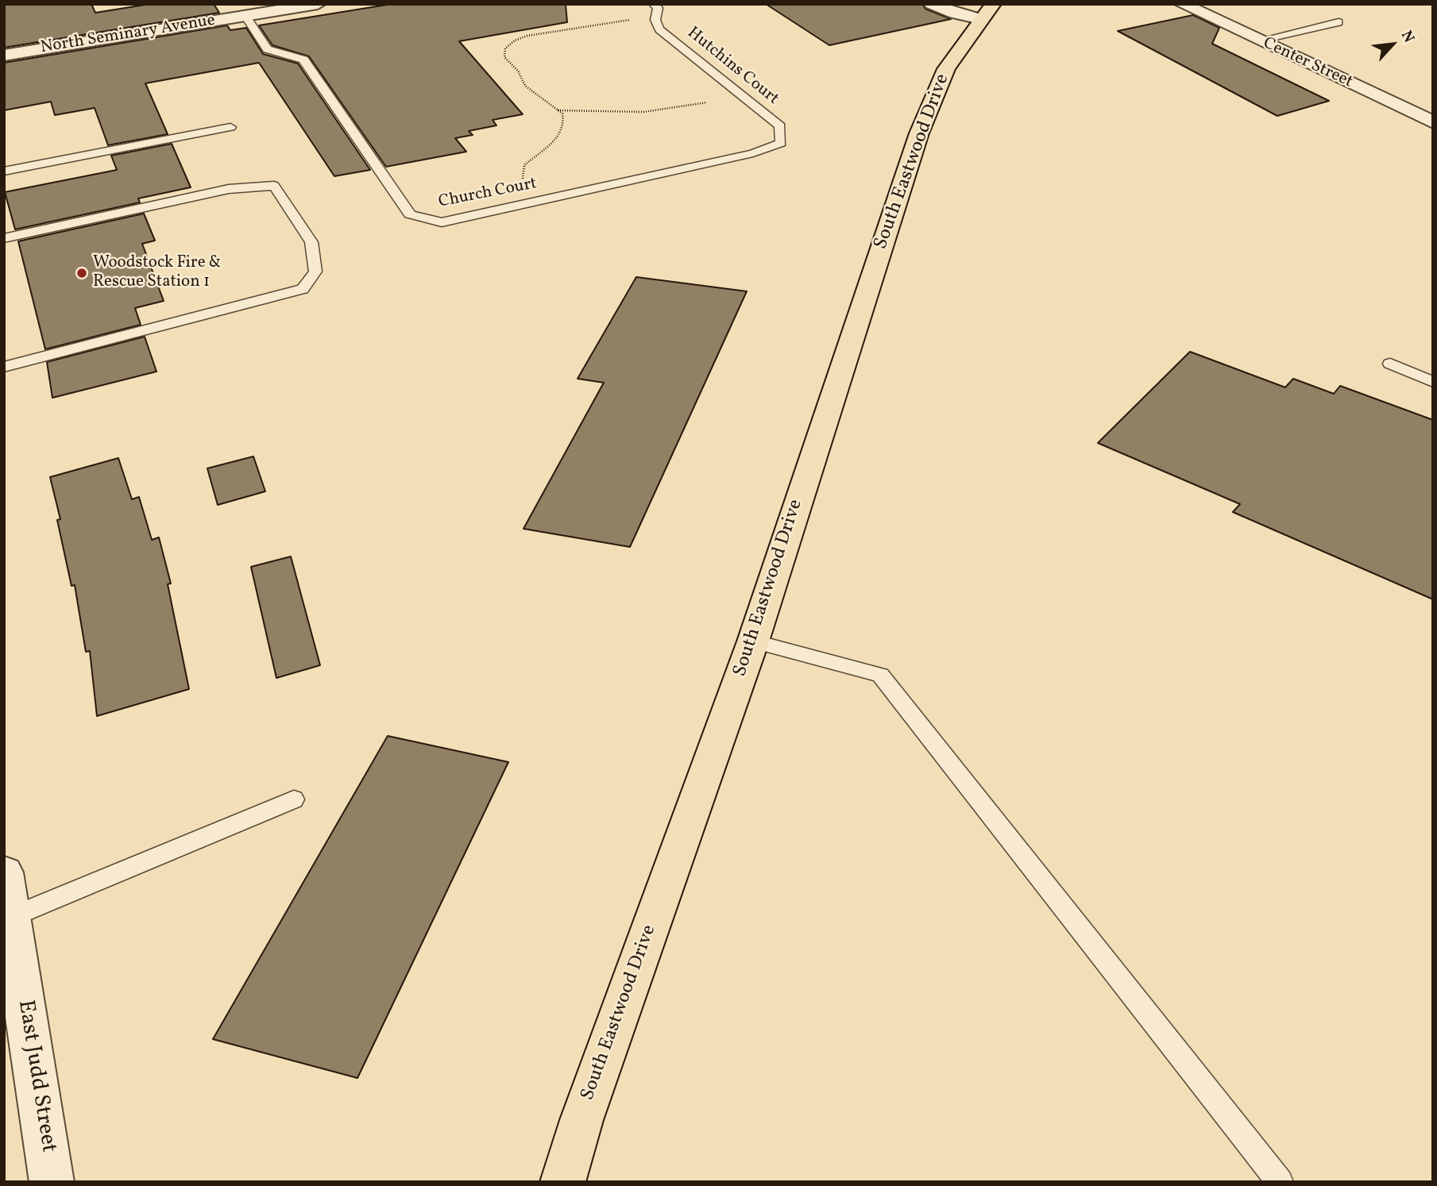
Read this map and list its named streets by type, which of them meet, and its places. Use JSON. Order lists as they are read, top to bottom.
{
  "streets": {
    "main road": ["South Eastwood Drive"],
    "street": ["North Seminary Avenue", "Center Street", "East Judd Street"],
    "lane": ["Hutchins Court", "Church Court"]
  },
  "crossings": [
    ["North Seminary Avenue", "Church Court"],
    ["Hutchins Court", "Church Court"]
  ],
  "places": ["Woodstock Fire & Rescue Station 1"],
  "north": "top right"
}
